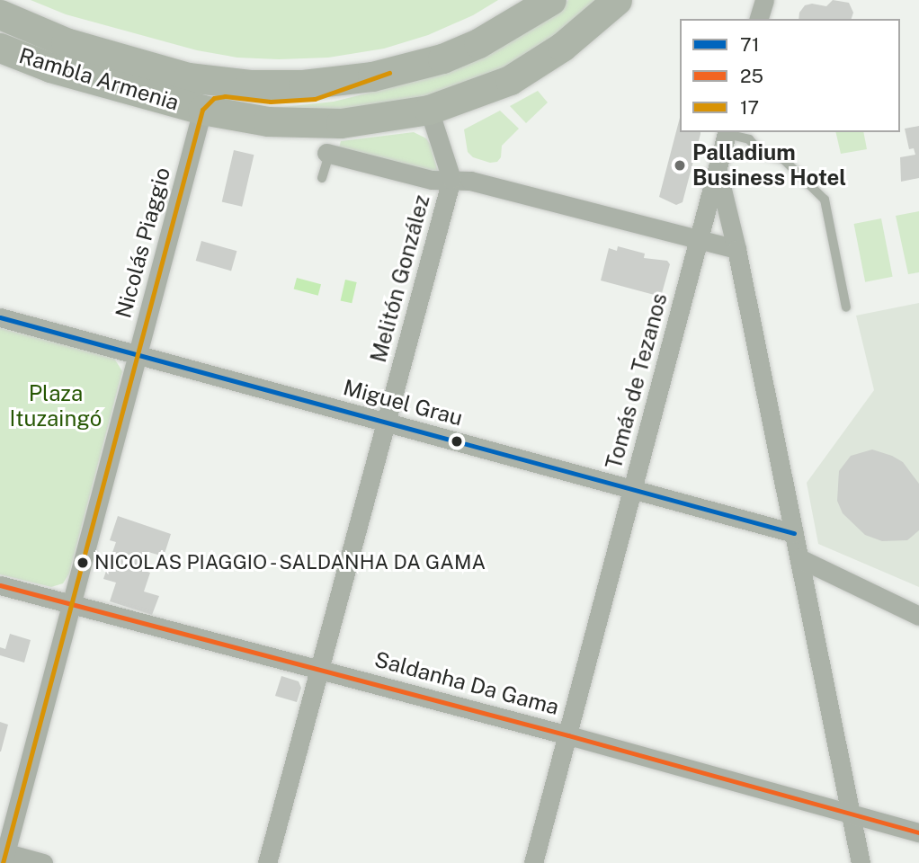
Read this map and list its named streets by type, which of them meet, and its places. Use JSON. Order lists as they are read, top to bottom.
{
  "streets": {
    "main road": ["Rambla Armenia"],
    "street": [
      "Nicolás Piaggio",
      "Melitón González",
      "Tomás de Tezanos",
      "Miguel Grau",
      "Saldanha Da Gama"
    ]
  },
  "crossings": [
    ["Rambla Armenia", "Nicolás Piaggio"],
    ["Rambla Armenia", "Melitón González"],
    ["Nicolás Piaggio", "Miguel Grau"],
    ["Nicolás Piaggio", "Saldanha Da Gama"],
    ["Melitón González", "Miguel Grau"],
    ["Melitón González", "Saldanha Da Gama"],
    ["Tomás de Tezanos", "Miguel Grau"],
    ["Tomás de Tezanos", "Saldanha Da Gama"]
  ],
  "parks": ["Plaza Ituzaingó"],
  "places": ["Palladium Business Hotel", "NICOLAS PIAGGIO - SALDANHA DA GAMA"],
  "lines": ["transit line 17", "transit line 71", "transit line 25"],
  "legend": ["71", "25", "17"]
}
